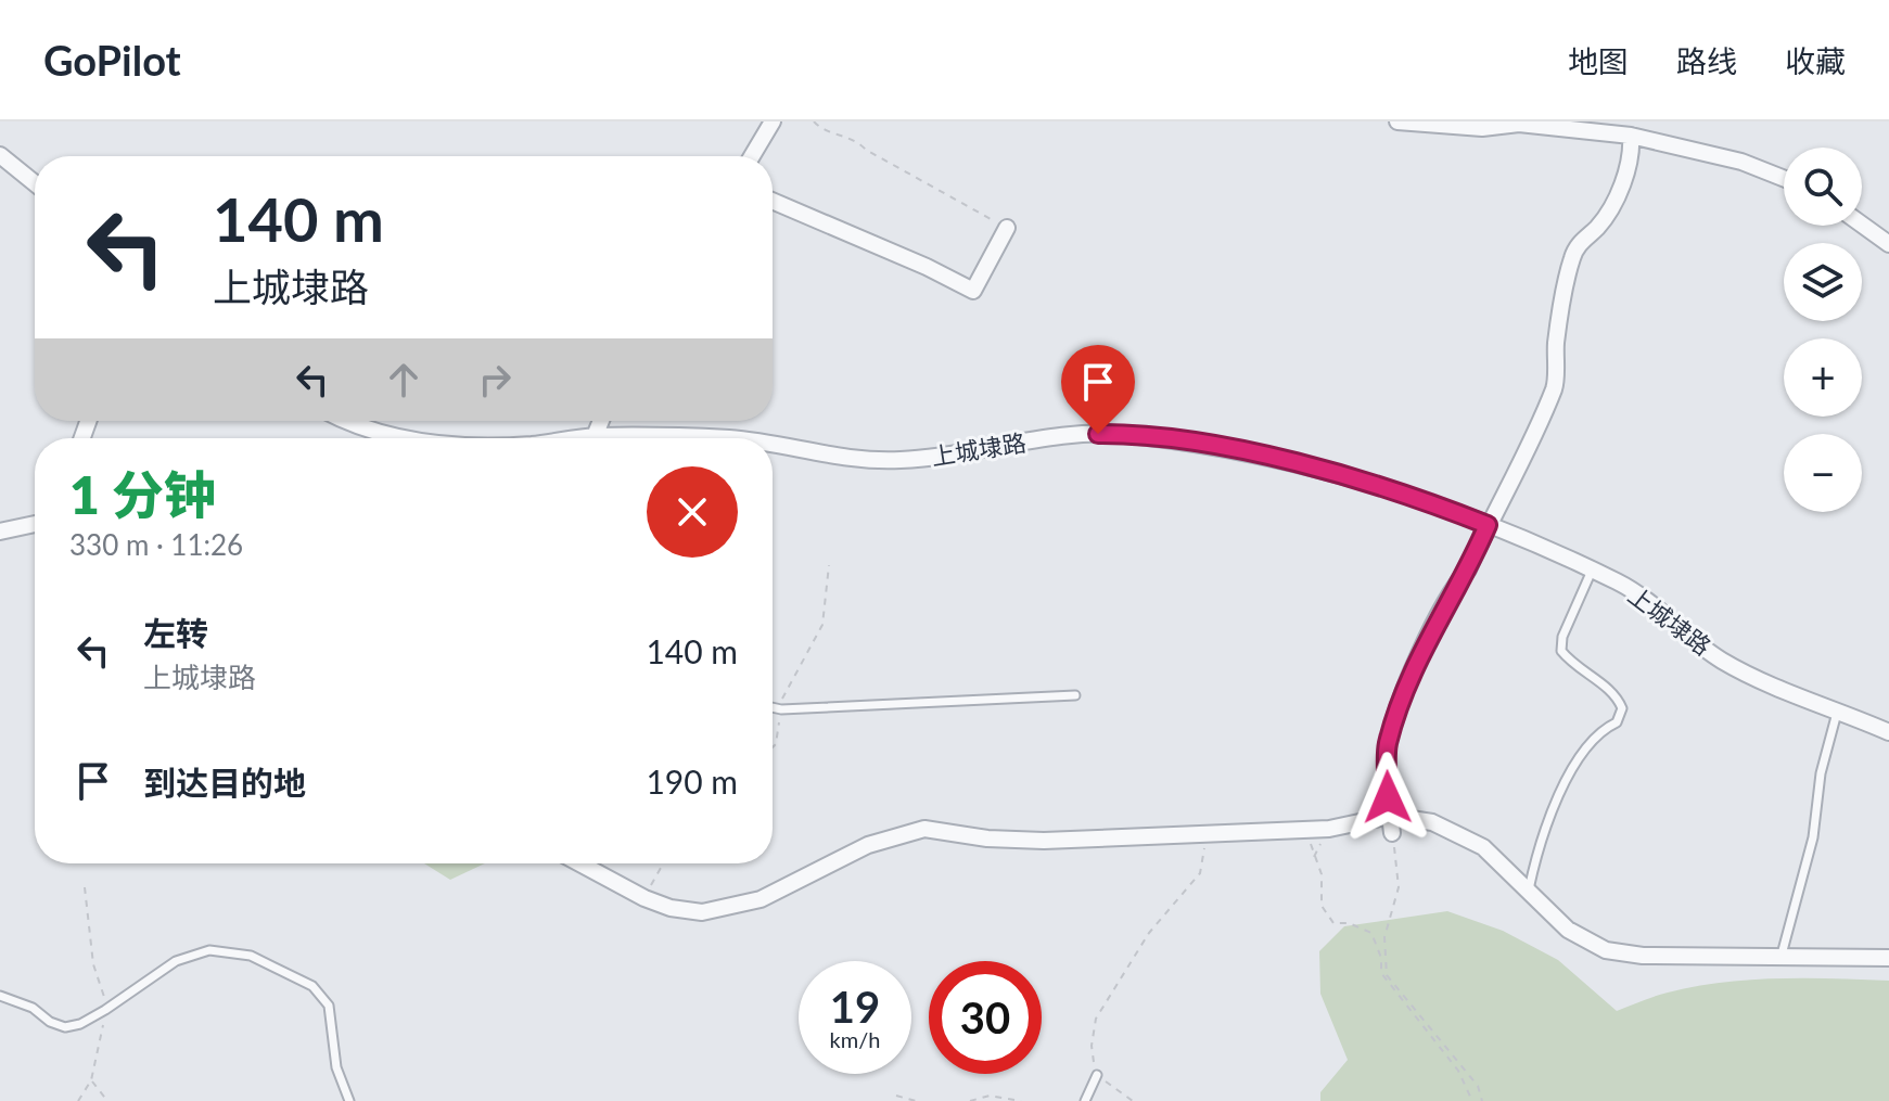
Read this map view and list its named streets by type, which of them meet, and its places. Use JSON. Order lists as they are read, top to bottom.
{
  "streets": {
    "street": ["上城埭路"]
  },
  "page": {
    "header": "GoPilot",
    "nav": ["地图", "路线", "收藏"],
    "map_buttons": ["+", "−"],
    "turn": ["140 m", "上城埭路"],
    "heading": ["1 分钟", "330 m · 11:26"],
    "list": [
      {
        "name": "左转",
        "note": "上城埭路",
        "value": "140 m"
      },
      {
        "name": "到达目的地",
        "value": "190 m"
      }
    ],
    "speed": "19 km/h",
    "limit": "30"
  }
}
